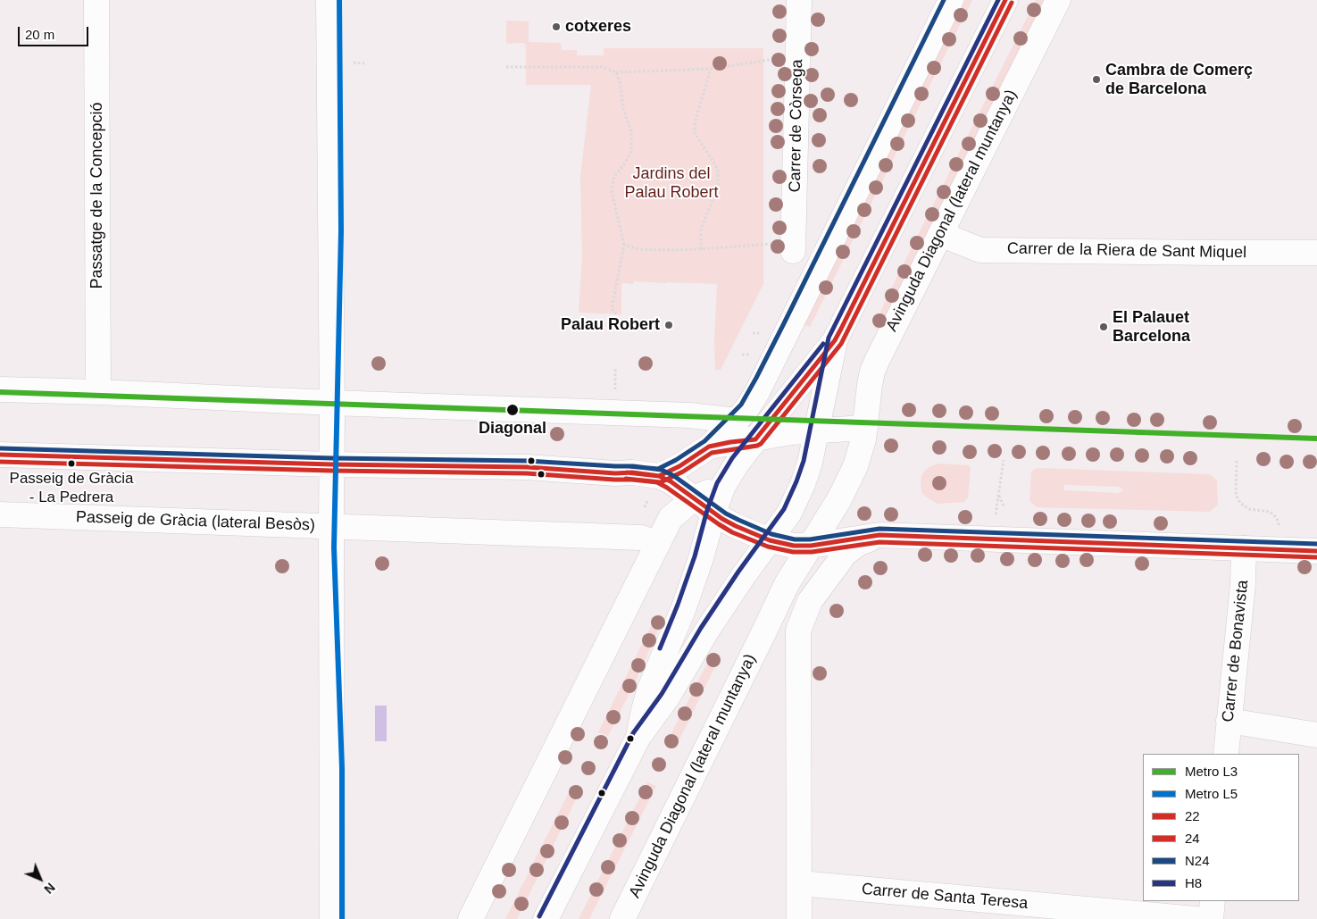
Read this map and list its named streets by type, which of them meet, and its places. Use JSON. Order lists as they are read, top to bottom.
{
  "streets": {
    "street": [
      "Carrer de Còrsega",
      "Passatge de la Concepció",
      "Avinguda Diagonal (lateral muntanya)",
      "Carrer de la Riera de Sant Miquel",
      "Passeig de Gràcia (lateral Besòs)",
      "Carrer de Bonavista",
      "Carrer de Santa Teresa"
    ]
  },
  "crossings": [
    ["Avinguda Diagonal (lateral muntanya)", "Carrer de la Riera de Sant Miquel"]
  ],
  "parks": ["Jardins del Palau Robert"],
  "places": [
    "cotxeres",
    "Cambra de Comerç de Barcelona",
    "Palau Robert",
    "El Palauet Barcelona",
    "Diagonal",
    "Passeig de Gràcia - La Pedrera"
  ],
  "lines": [
    "metro line L5",
    "transit line 22",
    "transit line N24",
    "transit line H8",
    "transit line 24",
    "metro line L3"
  ],
  "legend": [
    "Metro L3",
    "Metro L5",
    "22",
    "24",
    "N24",
    "H8"
  ],
  "scale_bar": "20 m",
  "north": "bottom right"
}
